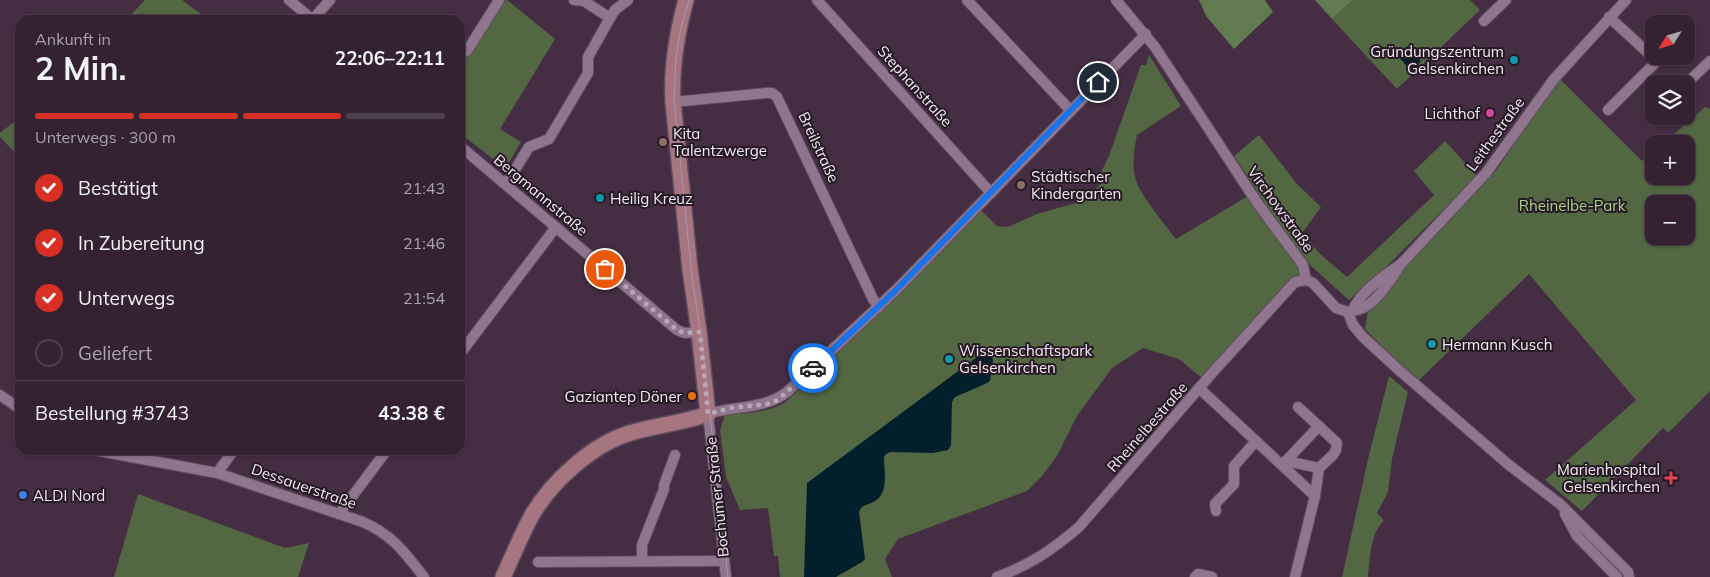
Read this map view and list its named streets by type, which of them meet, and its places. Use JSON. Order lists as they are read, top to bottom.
{
  "streets": {
    "main road": ["Bochumer Straße"],
    "street": [
      "Stephanstraße",
      "Leithestraße",
      "Breilstraße",
      "Bergmannstraße",
      "Virchowstraße",
      "Rheinelbestraße",
      "Dessauerstraße"
    ]
  },
  "crossings": [
    ["Leithestraße", "Virchowstraße"],
    ["Breilstraße", "Bochumer Straße"],
    ["Bergmannstraße", "Bochumer Straße"],
    ["Virchowstraße", "Rheinelbestraße"]
  ],
  "parks": ["Rheinelbe-Park"],
  "places": {
    "other": [
      "Gründungszentrum Gelsenkirchen",
      "Lichthof",
      "Kita Talentzwerge",
      "Städtischer Kindergarten",
      "Heilig Kreuz",
      "Hermann Kusch",
      "Wissenschaftspark Gelsenkirchen",
      "Gaziantep Döner",
      "ALDI Nord"
    ],
    "health": ["Marienhospital Gelsenkirchen"]
  },
  "north": "bottom left",
  "page": {
    "map_buttons": ["+", "−"],
    "heading": ["2 Min.", "Ankunft in", "22:06–22:11"],
    "panel": ["Bestellung #3743", "43.38 €"],
    "bar": "Unterwegs · 300 m",
    "list": [
      ["Bestätigt", "21:43"],
      ["In Zubereitung", "21:46"],
      ["Unterwegs", "21:54"],
      "Geliefert"
    ]
  }
}
